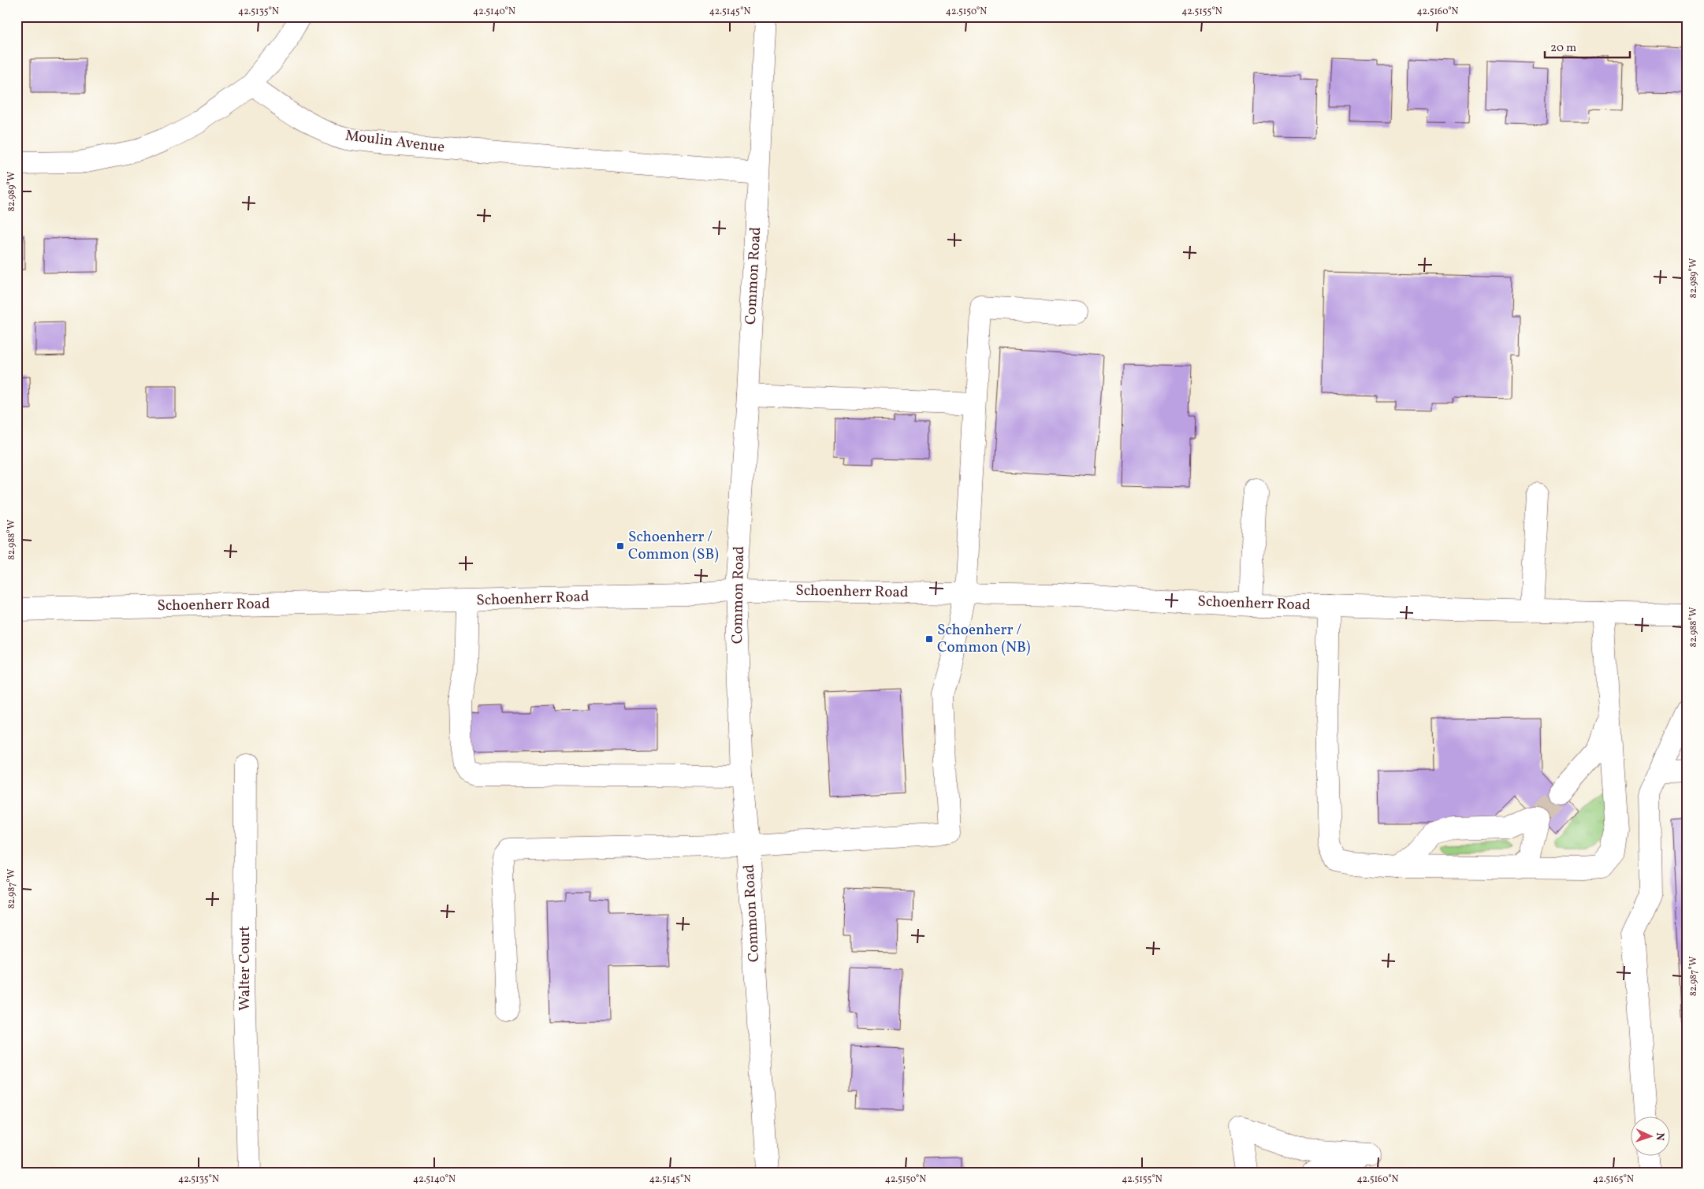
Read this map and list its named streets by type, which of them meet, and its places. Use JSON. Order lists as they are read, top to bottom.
{
  "streets": {
    "street": [
      "Moulin Avenue",
      "Common Road",
      "Schoenherr Road",
      "Walter Court"
    ]
  },
  "crossings": [
    ["Moulin Avenue", "Common Road"],
    ["Common Road", "Schoenherr Road"]
  ],
  "places": {
    "transit": ["Schoenherr / Common (SB)", "Schoenherr / Common (NB)"]
  },
  "scale_bar": "20 m",
  "north": "right",
  "coordinates": [
    "42.5135°N",
    "42.5140°N",
    "42.5145°N",
    "42.5150°N",
    "42.5155°N",
    "42.5160°N",
    "82.989°W",
    "82.988°W",
    "82.987°W",
    "42.5165°N"
  ]
}
